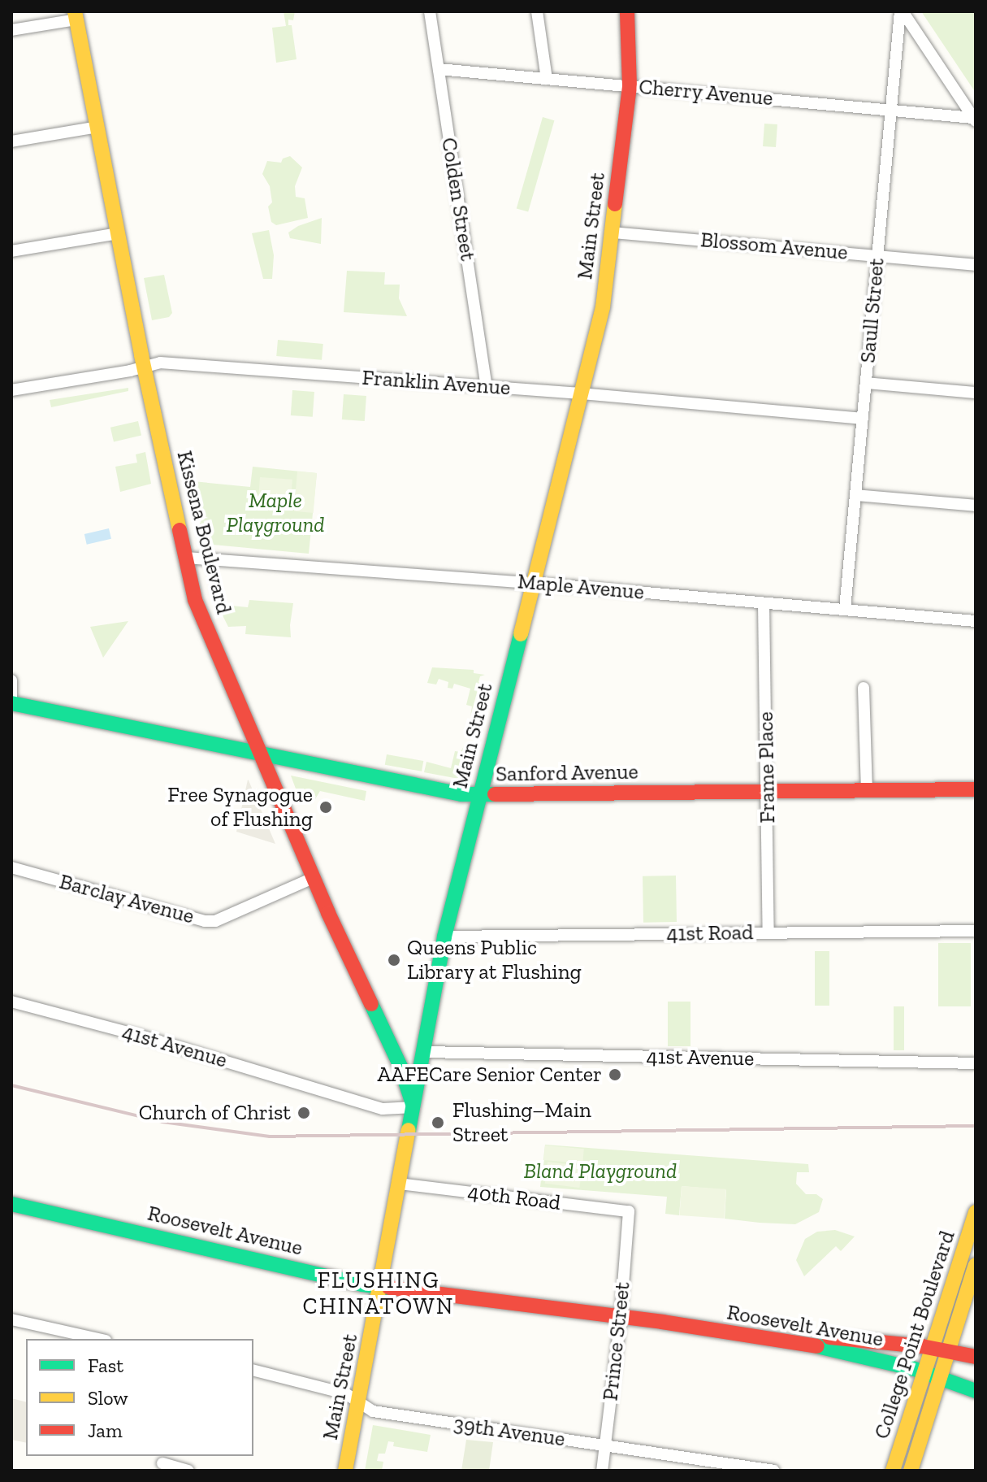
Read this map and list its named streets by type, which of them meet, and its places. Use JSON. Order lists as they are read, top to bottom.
{
  "streets": {
    "main road": [
      "Main Street",
      "Kissena Boulevard",
      "Sanford Avenue",
      "Roosevelt Avenue",
      "College Point Boulevard"
    ],
    "street": [
      "Cherry Avenue",
      "Colden Street",
      "Blossom Avenue",
      "Saull Street",
      "Franklin Avenue",
      "Maple Avenue",
      "Frame Place",
      "Barclay Avenue",
      "41st Road",
      "41st Avenue",
      "40th Road",
      "Prince Street",
      "39th Avenue"
    ]
  },
  "crossings": [
    ["Cherry Avenue", "Colden Street"],
    ["Cherry Avenue", "Main Street"],
    ["Cherry Avenue", "Saull Street"],
    ["Colden Street", "Franklin Avenue"],
    ["Main Street", "Blossom Avenue"],
    ["Main Street", "Franklin Avenue"],
    ["Main Street", "Kissena Boulevard"],
    ["Main Street", "Maple Avenue"],
    ["Main Street", "Sanford Avenue"],
    ["Main Street", "41st Road"],
    ["Main Street", "41st Avenue"],
    ["Main Street", "40th Road"],
    ["Main Street", "Roosevelt Avenue"],
    ["Main Street", "39th Avenue"],
    ["Blossom Avenue", "Saull Street"],
    ["Saull Street", "Franklin Avenue"],
    ["Saull Street", "Maple Avenue"],
    ["Franklin Avenue", "Kissena Boulevard"],
    ["Kissena Boulevard", "Maple Avenue"],
    ["Kissena Boulevard", "Sanford Avenue"],
    ["Kissena Boulevard", "Barclay Avenue"],
    ["Kissena Boulevard", "41st Avenue"],
    ["Maple Avenue", "Frame Place"],
    ["Frame Place", "Sanford Avenue"],
    ["Frame Place", "41st Road"],
    ["40th Road", "Prince Street"],
    ["Roosevelt Avenue", "College Point Boulevard"],
    ["Roosevelt Avenue", "Prince Street"],
    ["Prince Street", "39th Avenue"]
  ],
  "districts": ["FLUSHING CHINATOWN"],
  "parks": ["Maple Playground", "Bland Playground"],
  "places": [
    "Free Synagogue of Flushing",
    "Queens Public Library at Flushing",
    "AAFECare Senior Center",
    "Church of Christ",
    "Flushing–Main Street"
  ],
  "legend": ["Fast", "Slow", "Jam"]
}
